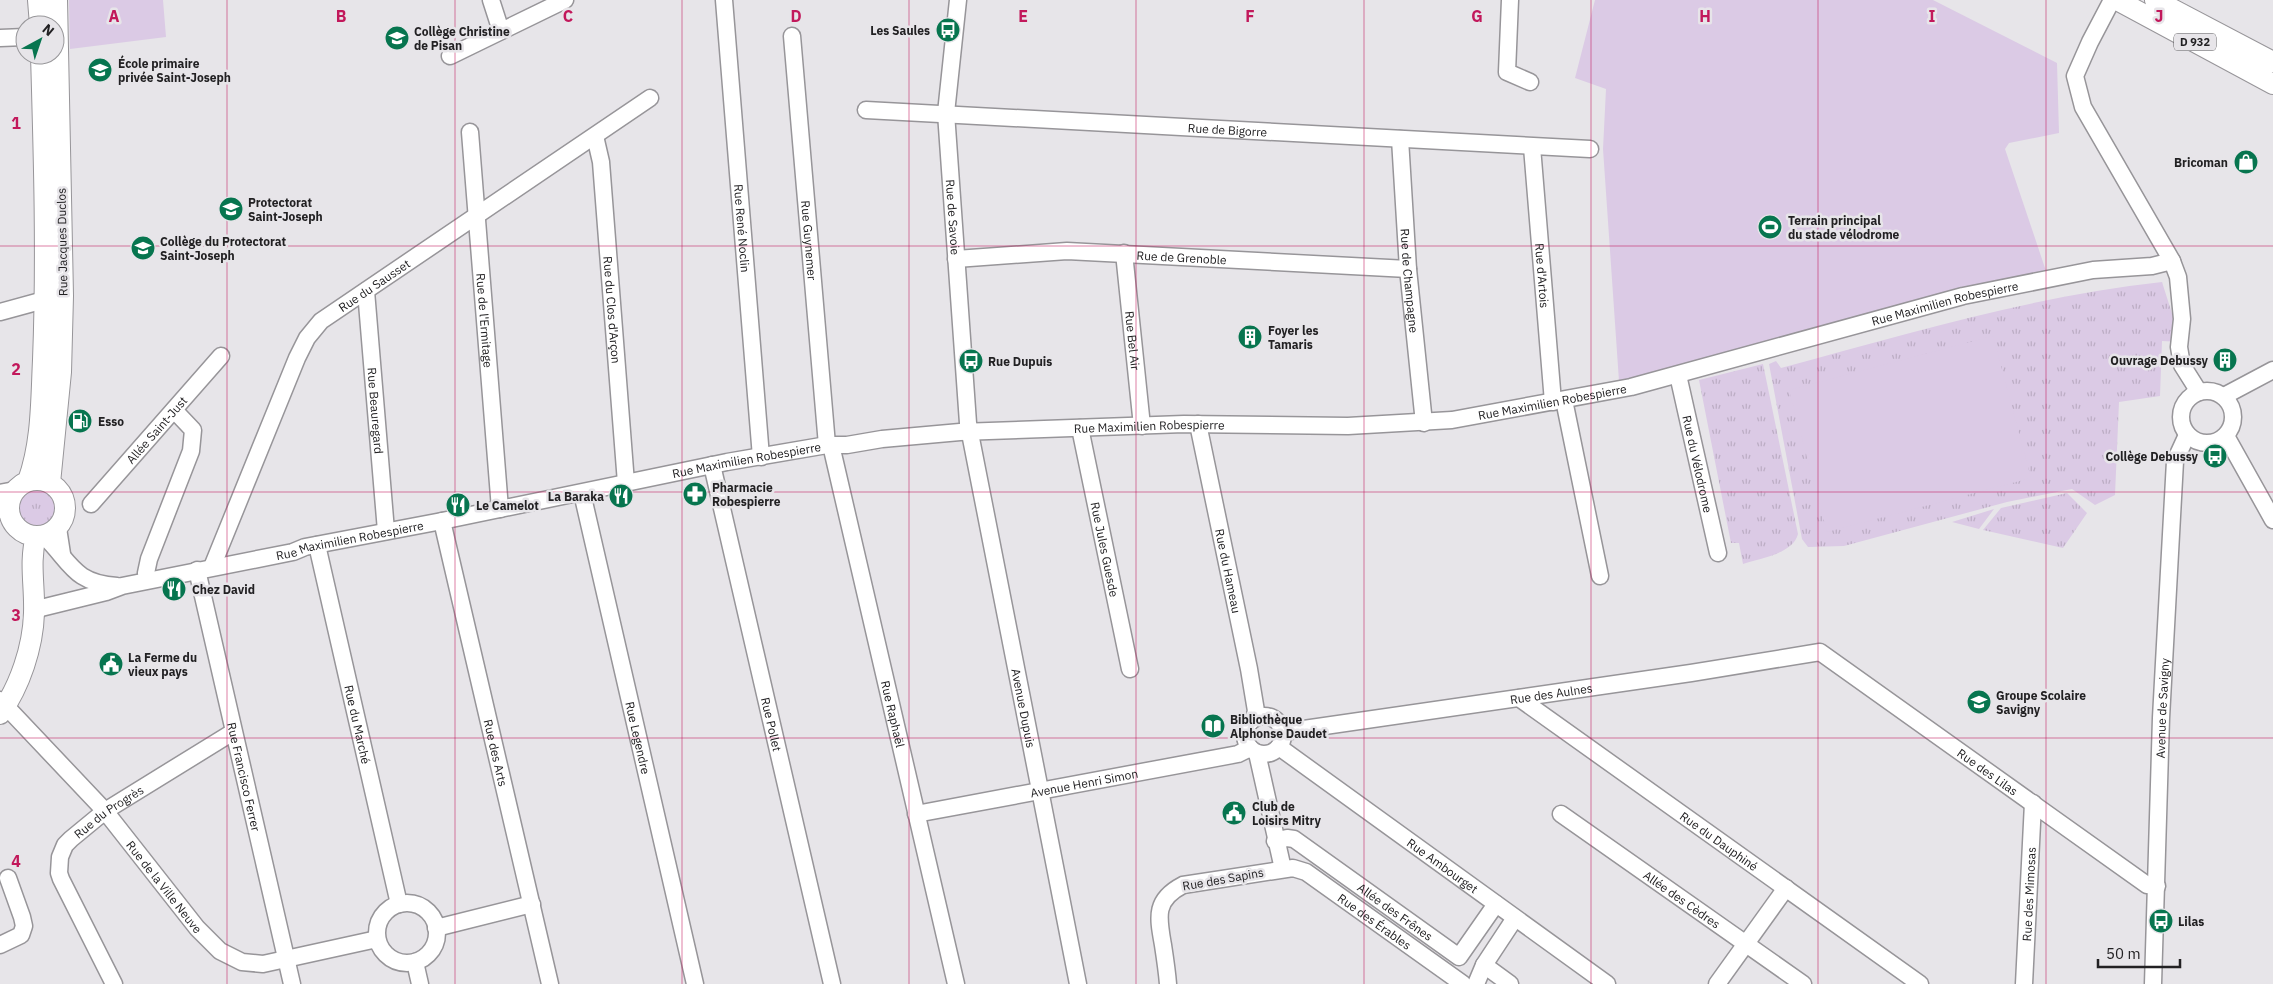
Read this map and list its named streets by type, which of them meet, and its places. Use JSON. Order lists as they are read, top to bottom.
{
  "streets": {
    "main road": ["D 932", "Rue Jacques Duclos"],
    "street": [
      "Rue de Bigorre",
      "Rue de Savoie",
      "Rue René Noclin",
      "Rue Guynemer",
      "Rue de Grenoble",
      "Rue d'Artois",
      "Rue de Champagne",
      "Rue du Sausset",
      "Rue Maximilien Robespierre",
      "Rue du Clos d'Arçon",
      "Rue de l'Ermitage",
      "Rue Bel Air",
      "Rue Beauregard",
      "Allée Saint-Just",
      "Rue du Vélodrome",
      "Rue Jules Guesde",
      "Rue du Hameau",
      "Rue des Aulnes",
      "Avenue Dupuis",
      "Avenue de Savigny",
      "Rue Raphaël",
      "Rue du Marché",
      "Rue Pollet",
      "Rue Legendre",
      "Rue des Arts",
      "Rue des Lilas",
      "Rue Francisco Ferrer",
      "Avenue Henri Simon",
      "Rue du Progrès",
      "Rue du Dauphiné",
      "Rue Ambourget",
      "Rue des Sapins",
      "Rue de la Ville Neuve",
      "Rue des Mimosas",
      "Allée des Cèdres",
      "Allée des Frênes",
      "Rue des Érables"
    ]
  },
  "crossings": [
    ["Rue de Bigorre", "Rue de Savoie"],
    ["Rue de Bigorre", "Rue d'Artois"],
    ["Rue de Bigorre", "Rue de Champagne"],
    ["Rue de Savoie", "Rue de Grenoble"],
    ["Rue de Savoie", "Rue Maximilien Robespierre"],
    ["Rue de Savoie", "Avenue Dupuis"],
    ["Rue René Noclin", "Rue Maximilien Robespierre"],
    ["Rue Guynemer", "Rue Maximilien Robespierre"],
    ["Rue Guynemer", "Rue Raphaël"],
    ["Rue Jacques Duclos", "Rue Maximilien Robespierre"],
    ["Rue de Grenoble", "Rue de Champagne"],
    ["Rue de Grenoble", "Rue Bel Air"],
    ["Rue d'Artois", "Rue Maximilien Robespierre"],
    ["Rue de Champagne", "Rue Maximilien Robespierre"],
    ["Rue du Sausset", "Rue Maximilien Robespierre"],
    ["Rue du Sausset", "Rue du Clos d'Arçon"],
    ["Rue du Sausset", "Rue de l'Ermitage"],
    ["Rue du Sausset", "Rue Beauregard"],
    ["Rue du Sausset", "Rue Francisco Ferrer"],
    ["Rue Maximilien Robespierre", "Rue du Clos d'Arçon"],
    ["Rue Maximilien Robespierre", "Rue de l'Ermitage"],
    ["Rue Maximilien Robespierre", "Rue Bel Air"],
    ["Rue Maximilien Robespierre", "Rue Beauregard"],
    ["Rue Maximilien Robespierre", "Rue du Vélodrome"],
    ["Rue Maximilien Robespierre", "Rue Jules Guesde"],
    ["Rue Maximilien Robespierre", "Rue du Hameau"],
    ["Rue Maximilien Robespierre", "Avenue Dupuis"],
    ["Rue Maximilien Robespierre", "Rue Raphaël"],
    ["Rue Maximilien Robespierre", "Rue du Marché"],
    ["Rue Maximilien Robespierre", "Rue Pollet"],
    ["Rue Maximilien Robespierre", "Rue Legendre"],
    ["Rue Maximilien Robespierre", "Rue des Arts"],
    ["Rue Maximilien Robespierre", "Rue Francisco Ferrer"],
    ["Rue du Hameau", "Rue des Aulnes"],
    ["Rue du Hameau", "Avenue Henri Simon"],
    ["Rue du Hameau", "Rue Ambourget"],
    ["Rue des Aulnes", "Rue des Lilas"],
    ["Rue des Aulnes", "Avenue Henri Simon"],
    ["Rue des Aulnes", "Rue du Dauphiné"],
    ["Rue des Aulnes", "Rue Ambourget"],
    ["Avenue Dupuis", "Avenue Henri Simon"],
    ["Avenue de Savigny", "Rue des Lilas"],
    ["Rue Raphaël", "Avenue Henri Simon"],
    ["Rue du Marché", "Rue de la Ville Neuve"],
    ["Rue des Lilas", "Rue des Mimosas"],
    ["Rue Francisco Ferrer", "Rue du Progrès"],
    ["Rue Francisco Ferrer", "Rue de la Ville Neuve"],
    ["Avenue Henri Simon", "Rue Ambourget"],
    ["Rue du Progrès", "Rue de la Ville Neuve"],
    ["Rue Ambourget", "Allée des Frênes"],
    ["Rue des Sapins", "Rue des Érables"]
  ],
  "places": {
    "bus stop": [
      "Les Saules",
      "Rue Dupuis",
      "Collège Debussy",
      "Lilas"
    ],
    "school or university": [
      "Collège Christine de Pisan",
      "École primaire privée Saint-Joseph",
      "Protectorat Saint-Joseph",
      "Collège du Protectorat Saint-Joseph",
      "Groupe Scolaire Savigny"
    ],
    "shop": ["Bricoman"],
    "sports": ["Terrain principal du stade vélodrome"],
    "building": ["Foyer les Tamaris", "Ouvrage Debussy"],
    "fuel station": ["Esso"],
    "pharmacy": ["Pharmacie Robespierre"],
    "restaurant": ["La Baraka", "Le Camelot", "Chez David"],
    "public building": ["La Ferme du vieux pays", "Club de Loisirs Mitry"],
    "library": ["Bibliothèque Alphonse Daudet"]
  },
  "scale_bar": "50 m",
  "north": "top right",
  "grid": {
    "columns": [
      "A",
      "B",
      "C",
      "D",
      "E",
      "F",
      "G",
      "H",
      "I",
      "J"
    ],
    "rows": [
      "1",
      "2",
      "3",
      "4"
    ]
  }
}
